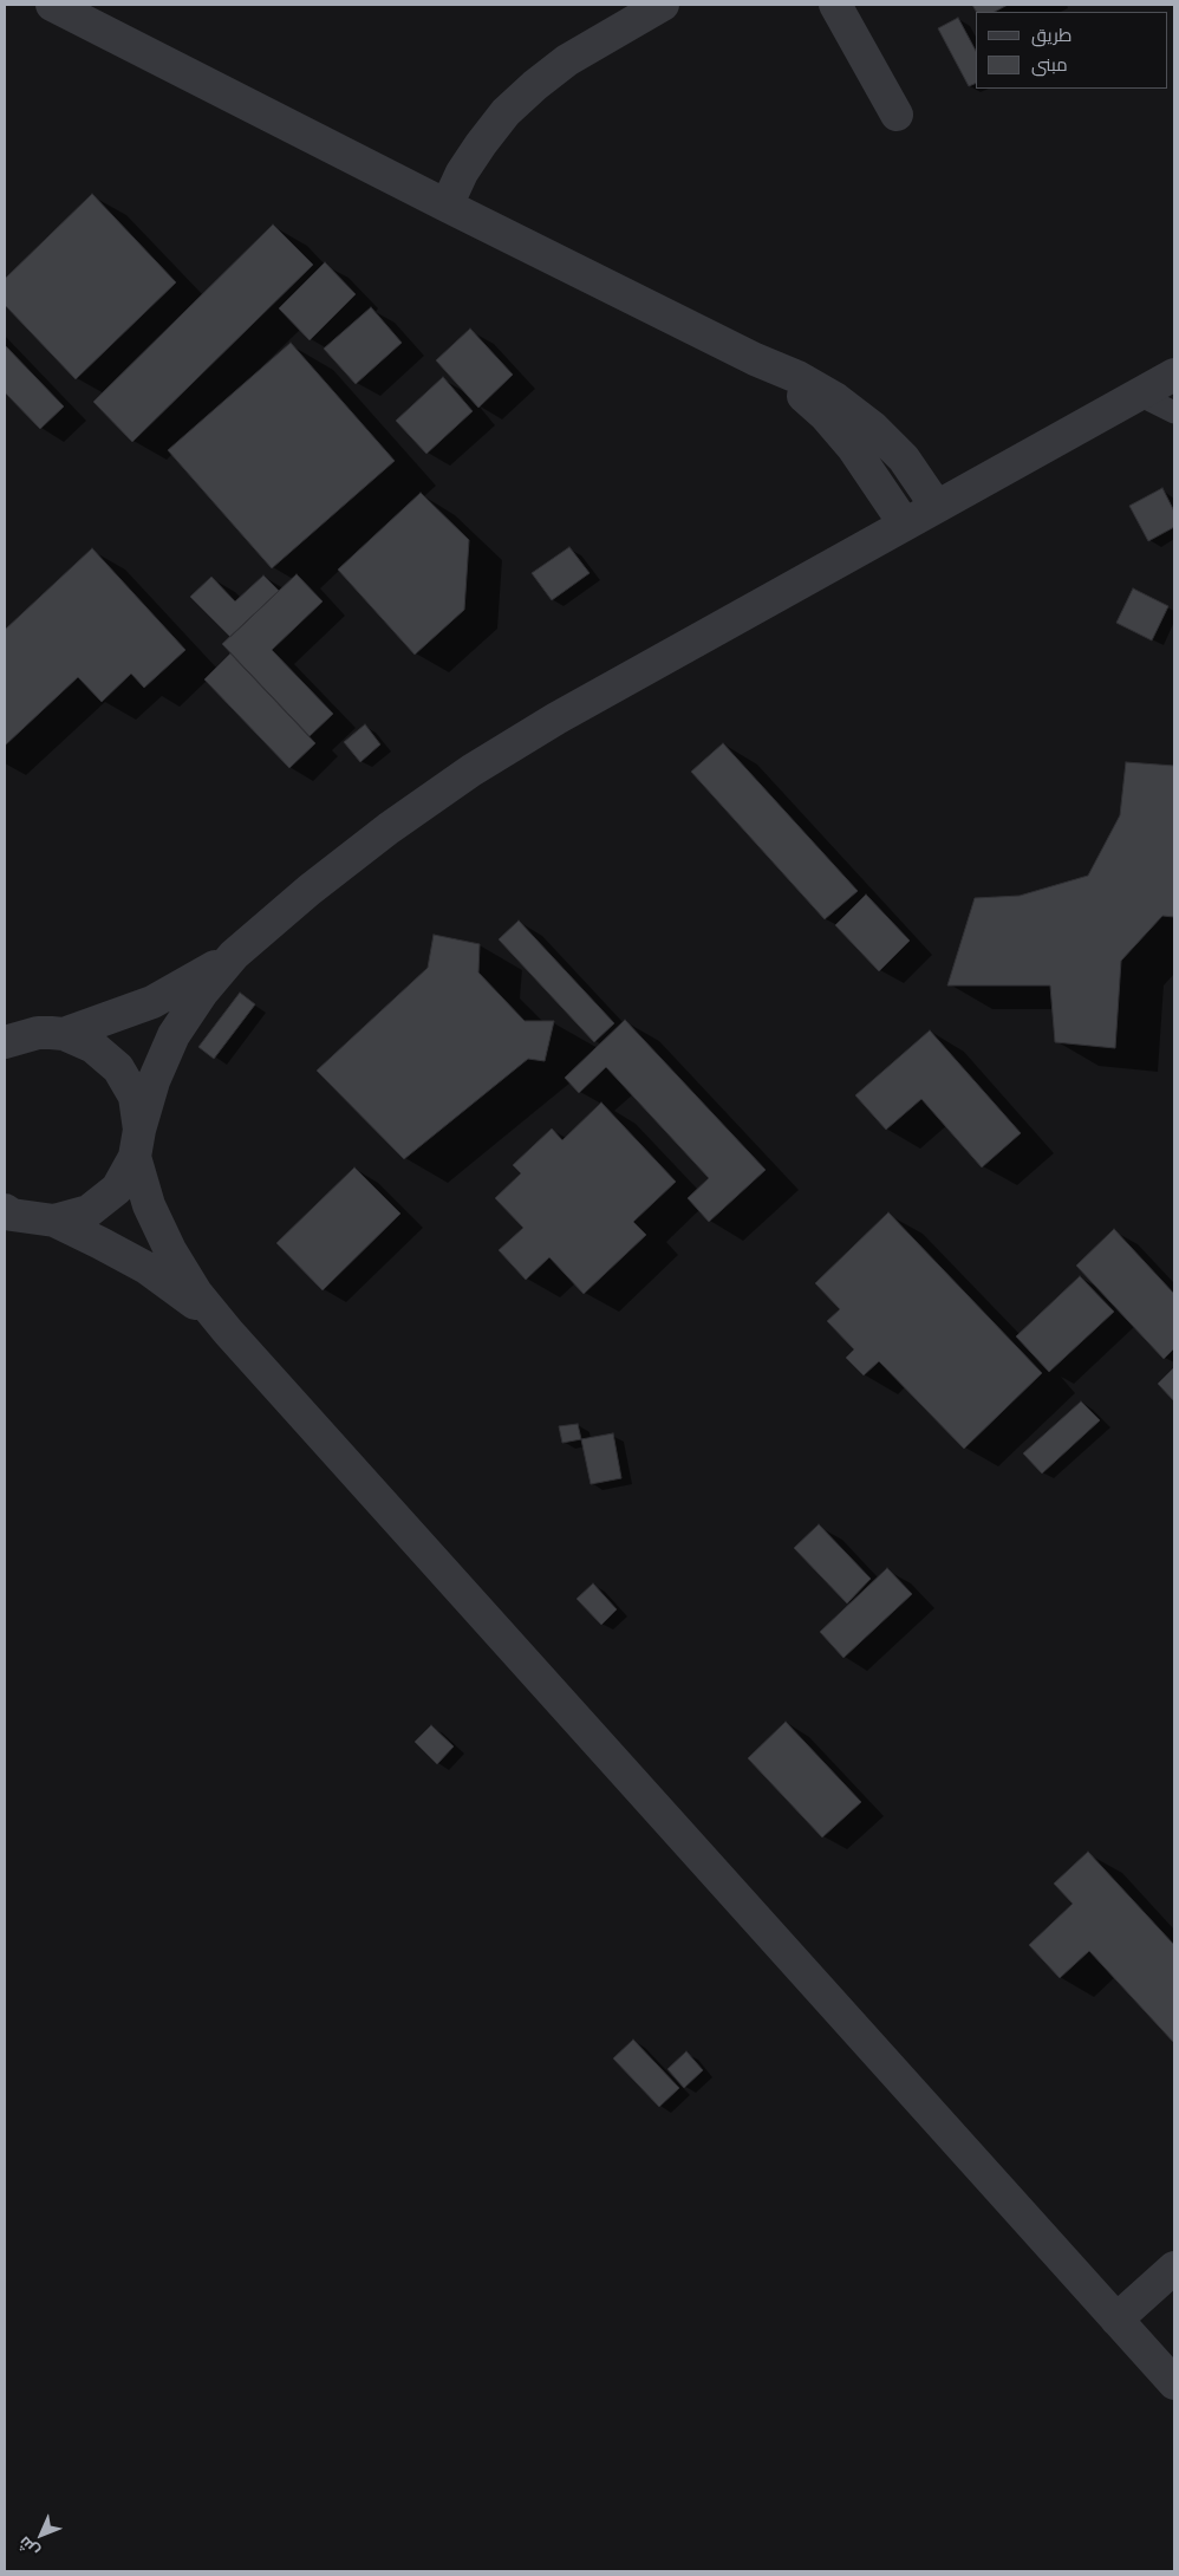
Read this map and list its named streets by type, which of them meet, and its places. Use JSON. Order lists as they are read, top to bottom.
{
  "legend": ["طريق", "مبنى"],
  "north": "bottom left"
}
